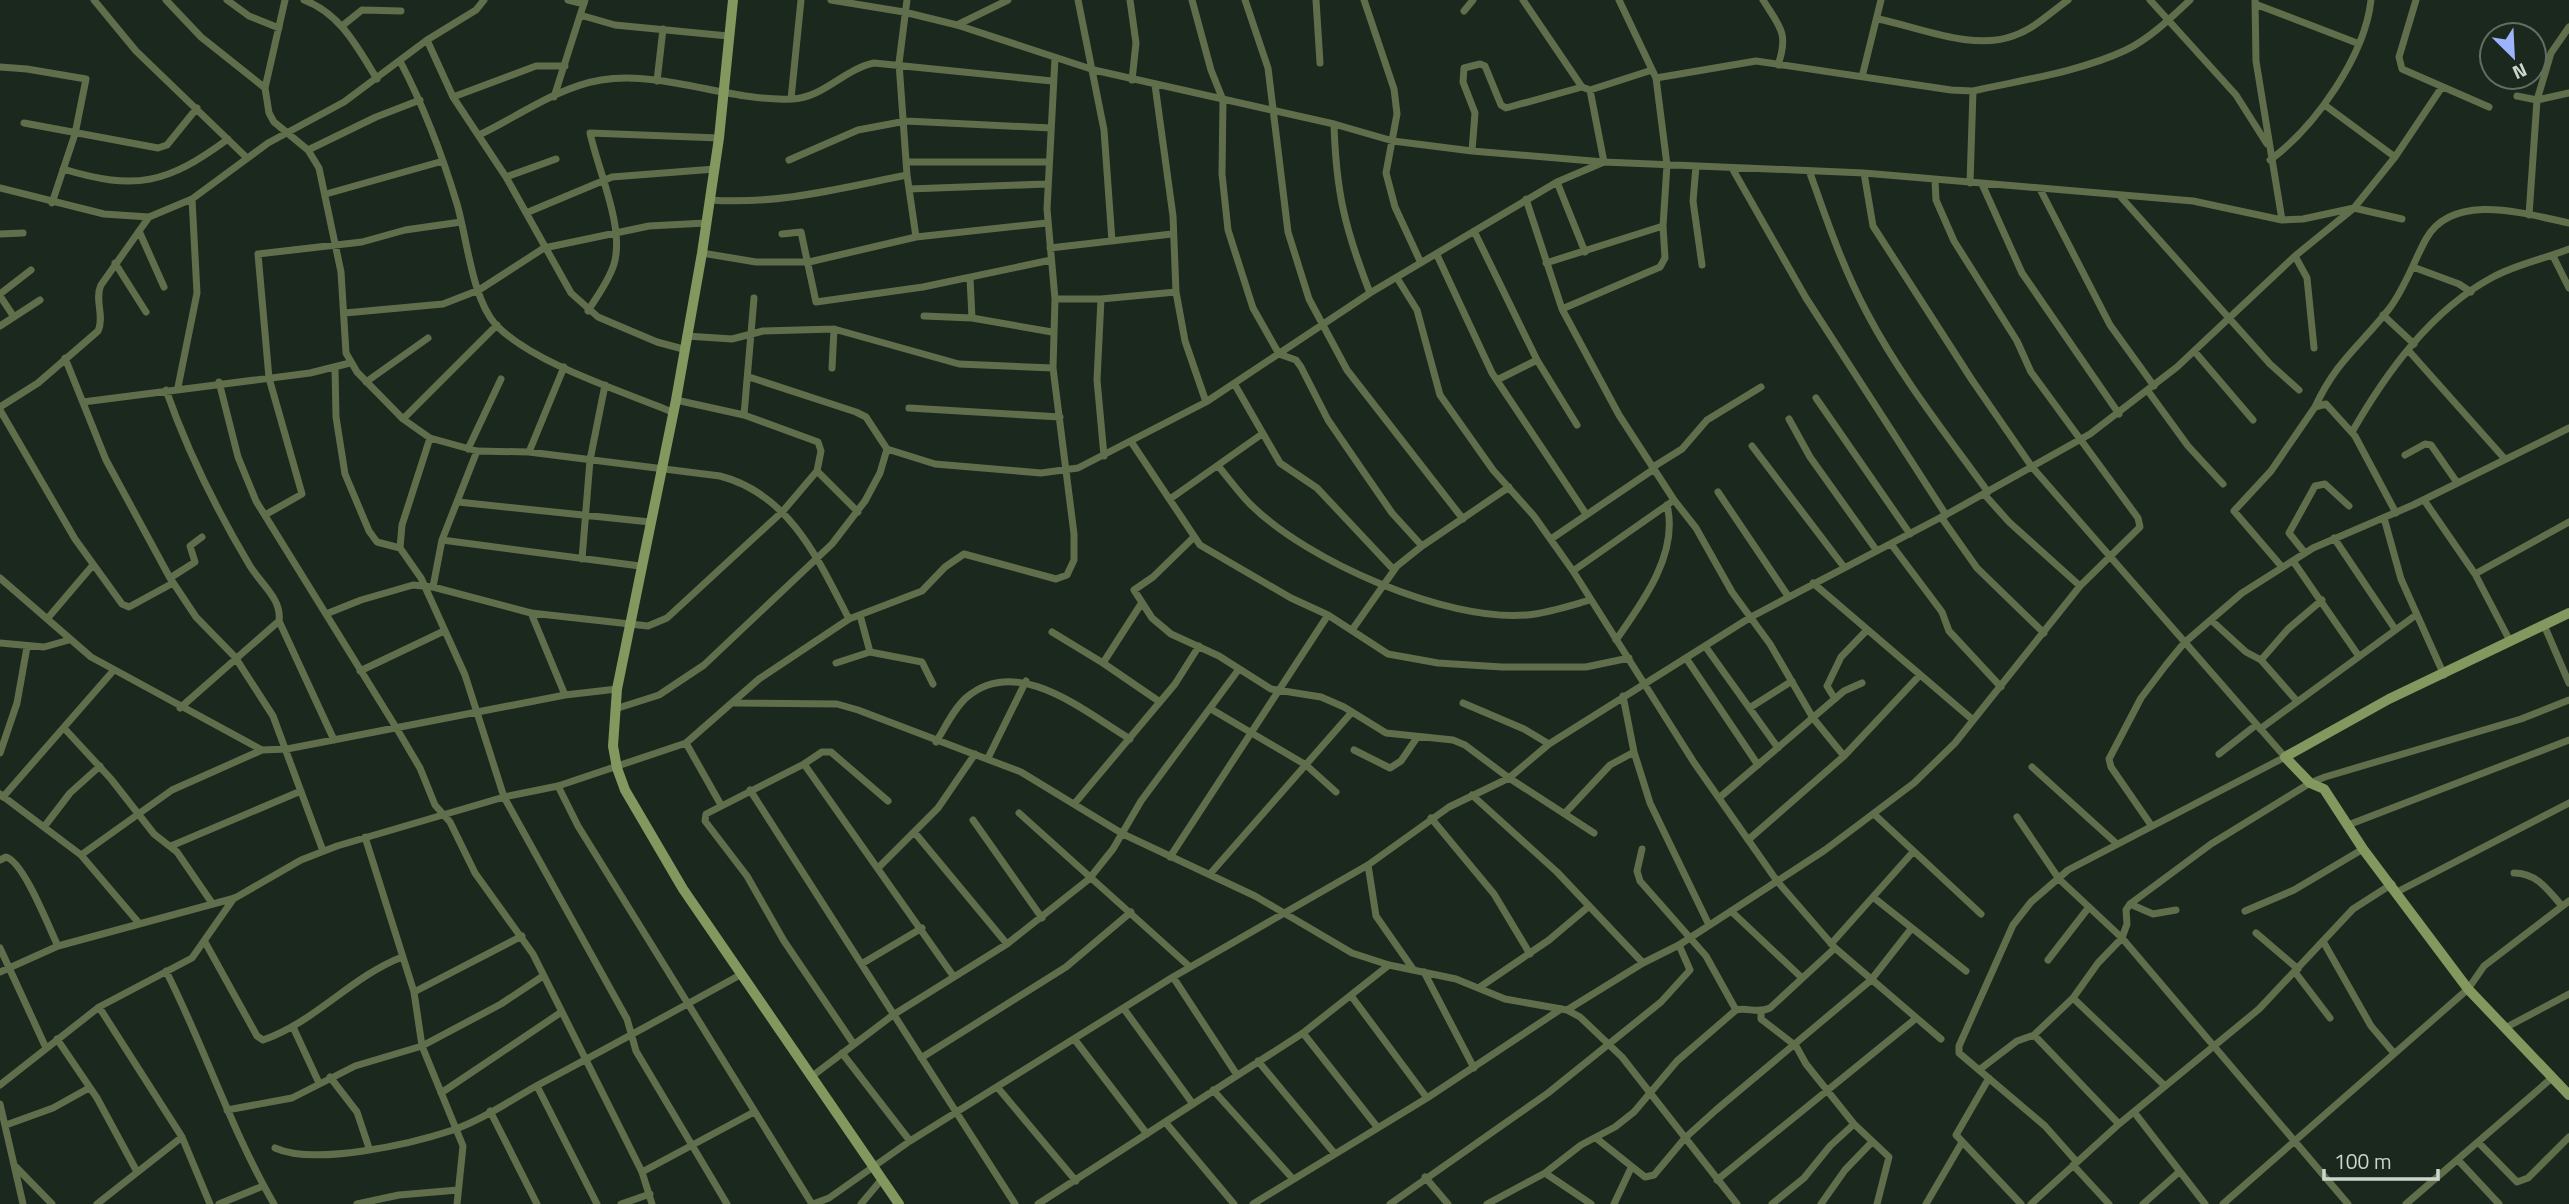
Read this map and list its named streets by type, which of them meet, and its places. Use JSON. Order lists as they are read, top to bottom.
{
  "scale_bar": "100 m",
  "north": "bottom right"
}
